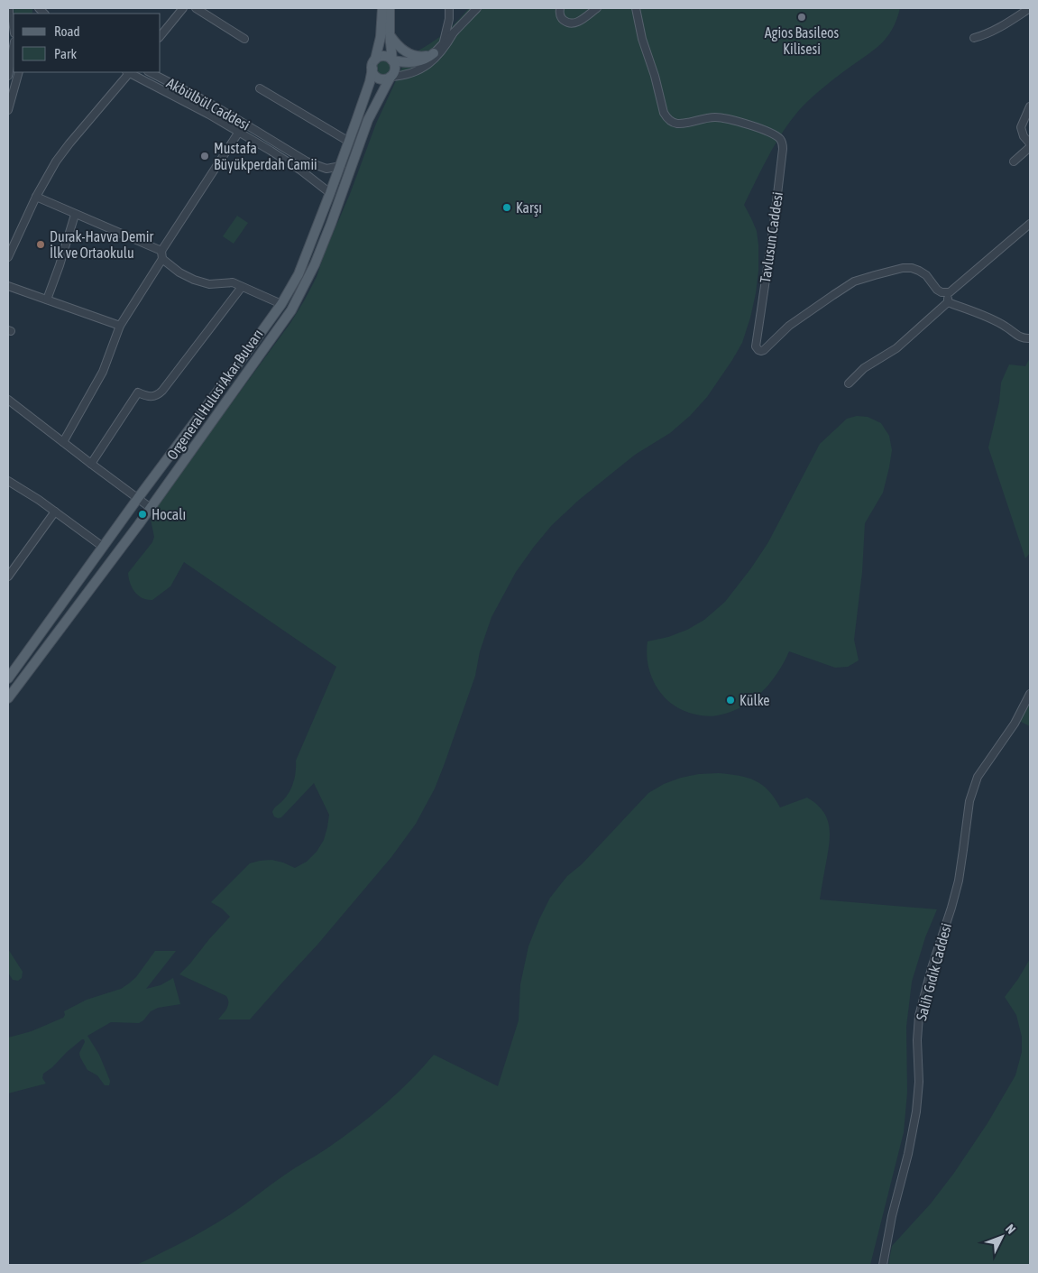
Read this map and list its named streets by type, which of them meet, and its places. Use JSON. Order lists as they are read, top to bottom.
{
  "streets": {
    "main road": ["Orgeneral Hulusi Akar Bulvarı"],
    "street": ["Akbülbül Caddesi", "Tavlusun Caddesi", "Salih Gıdık Caddesi"]
  },
  "crossings": [
    ["Akbülbül Caddesi", "Orgeneral Hulusi Akar Bulvarı"]
  ],
  "places": [
    "Agios Basileos Kilisesi",
    "Mustafa Büyükperdah Camii",
    "Karşı",
    "Durak-Havva Demir İlk ve Ortaokulu",
    "Hocalı",
    "Külke"
  ],
  "legend": ["Road", "Park"],
  "north": "top right"
}
